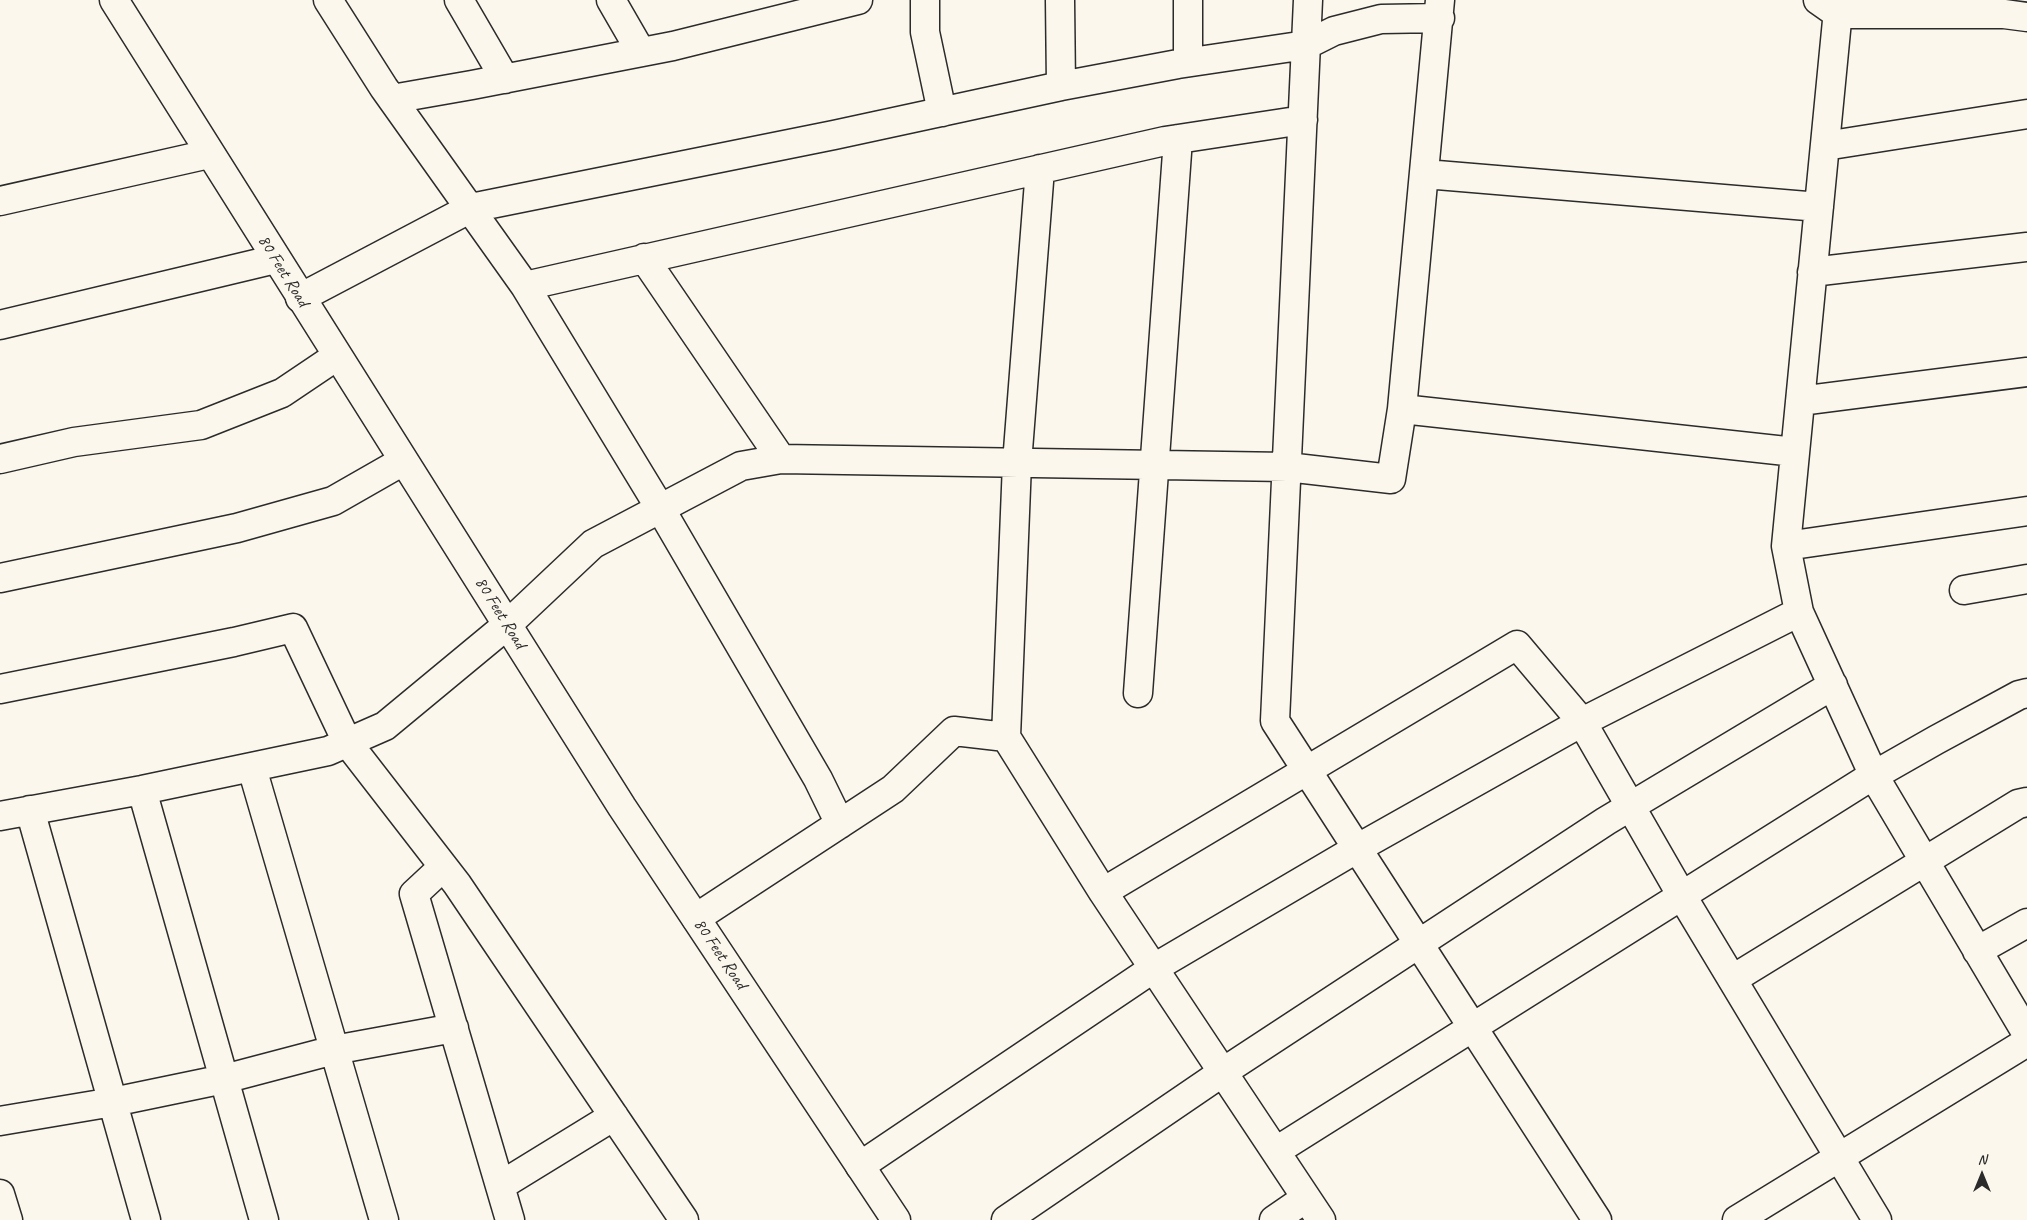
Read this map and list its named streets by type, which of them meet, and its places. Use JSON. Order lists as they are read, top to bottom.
{
  "streets": {
    "street": ["80 Feet Road"]
  },
  "north": "top"
}
